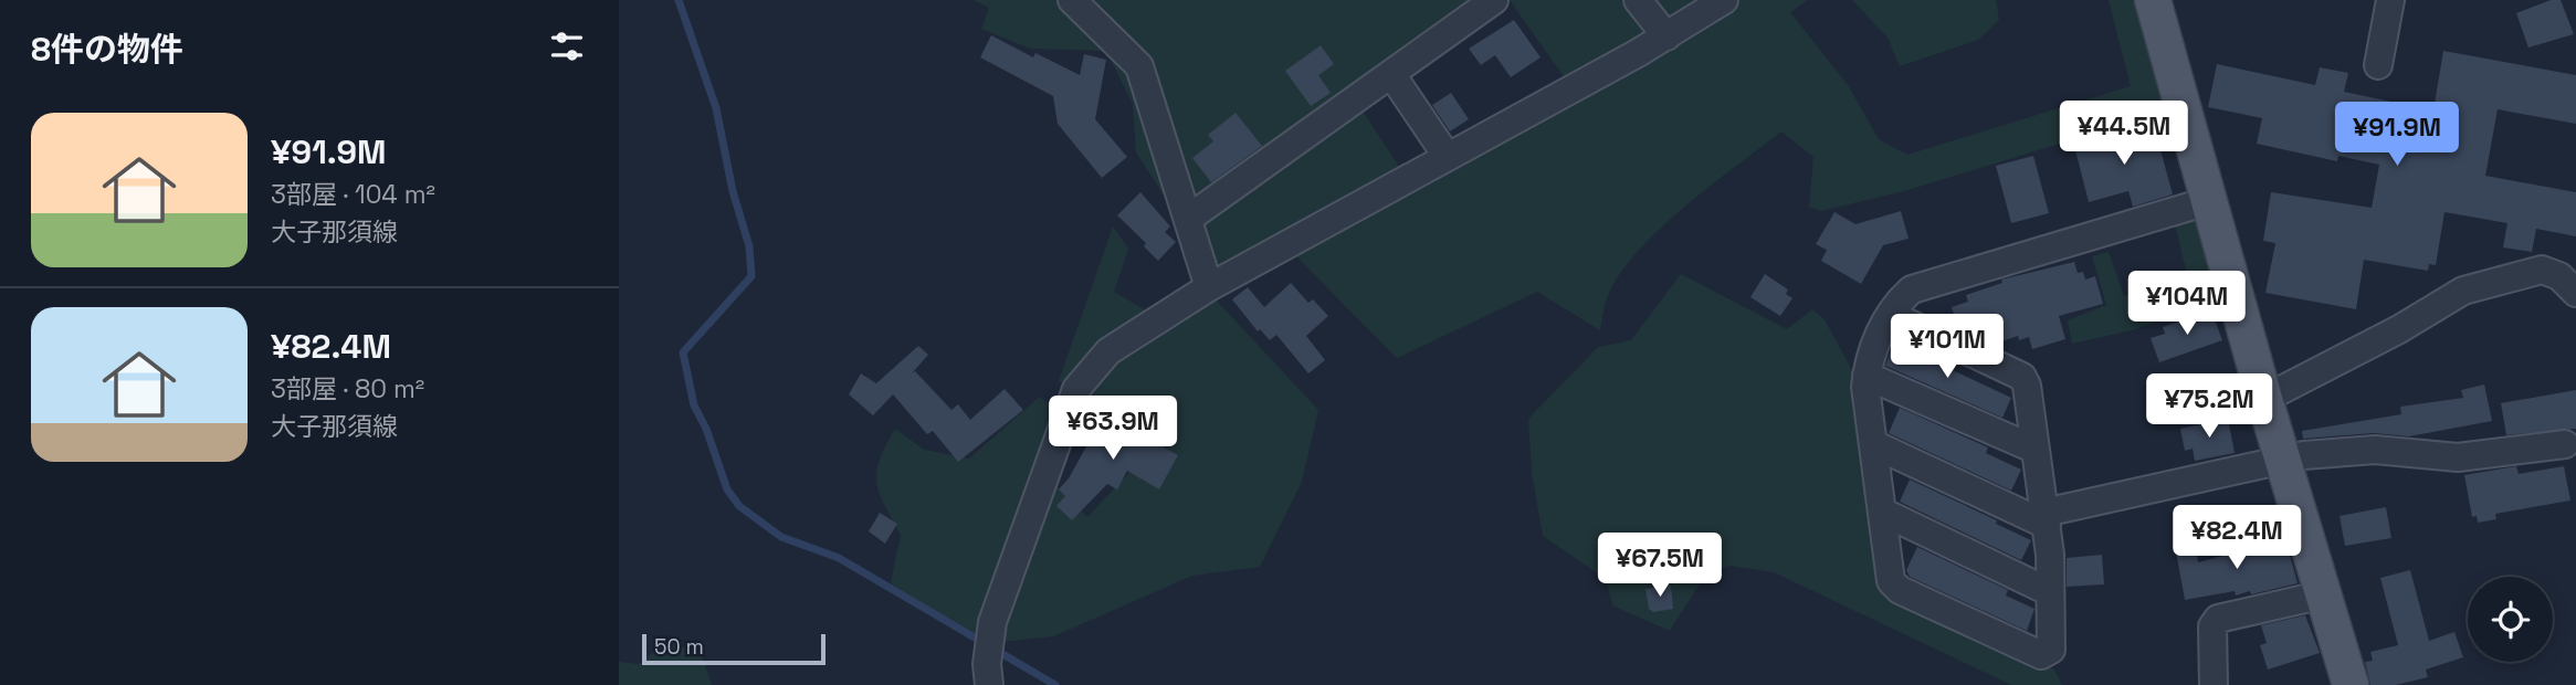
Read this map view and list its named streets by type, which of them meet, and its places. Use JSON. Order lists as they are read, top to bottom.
{
  "scale_bar": "50 m",
  "page": {
    "heading": "8件の物件",
    "list": [
      {
        "name": "¥91.9M",
        "note": "3部屋 · 104 m² · 大子那須線"
      },
      {
        "name": "¥82.4M",
        "note": "3部屋 · 80 m² · 大子那須線"
      }
    ],
    "price": [
      "¥44.5M",
      "¥91.9M",
      "¥104M",
      "¥101M",
      "¥75.2M",
      "¥63.9M",
      "¥82.4M",
      "¥67.5M"
    ],
    "scale": "50 m"
  }
}
